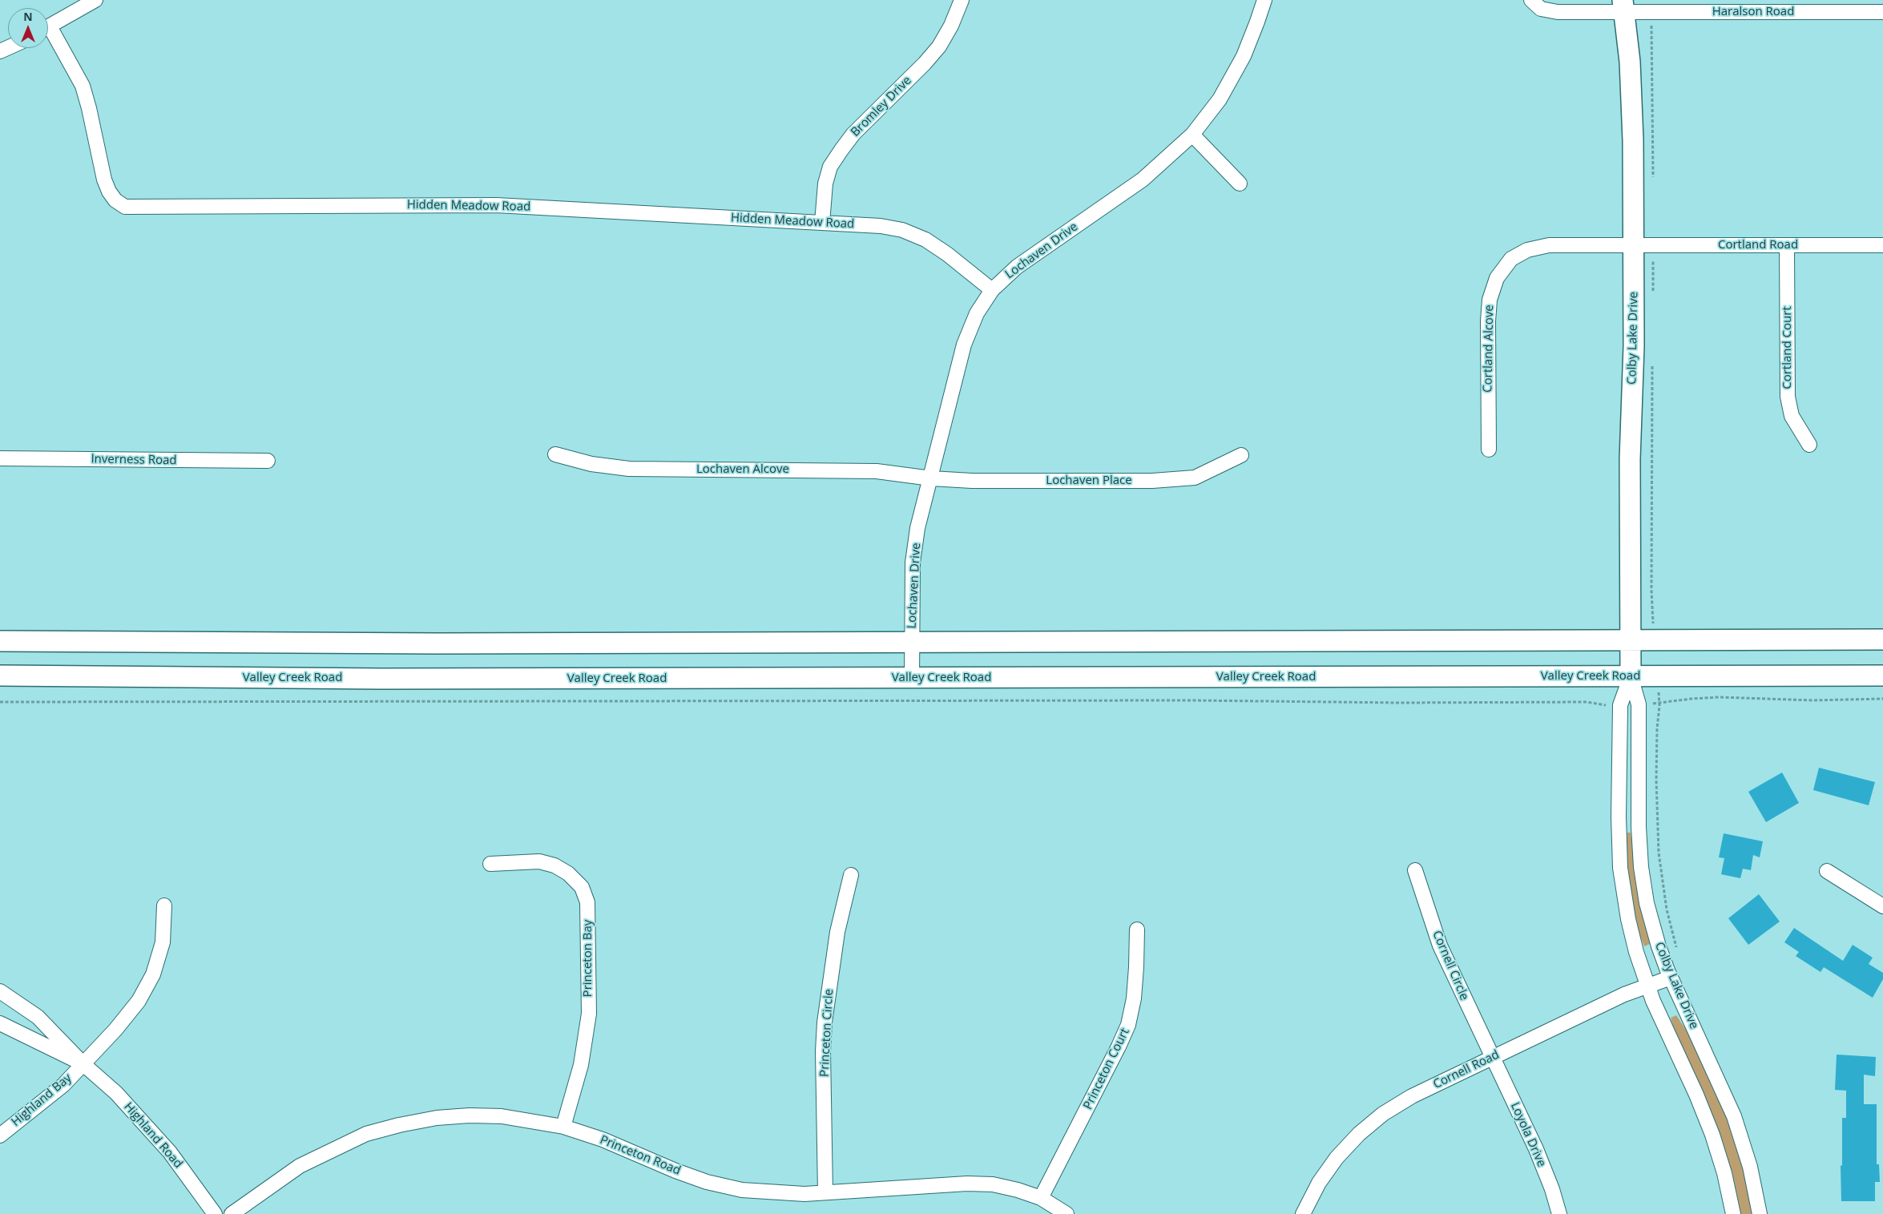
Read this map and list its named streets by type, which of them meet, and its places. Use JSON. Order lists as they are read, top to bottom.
{
  "streets": {
    "main road": ["Colby Lake Drive", "Valley Creek Road"],
    "street": [
      "Haralson Road",
      "Bromley Drive",
      "Hidden Meadow Road",
      "Cortland Road",
      "Lochaven Drive",
      "Cortland Court",
      "Cortland Alcove",
      "Inverness Road",
      "Lochaven Alcove",
      "Lochaven Place",
      "Princeton Bay",
      "Cornell Circle",
      "Princeton Circle",
      "Princeton Court",
      "Cornell Road",
      "Highland Bay",
      "Loyola Drive",
      "Highland Road",
      "Princeton Road"
    ]
  },
  "crossings": [
    ["Haralson Road", "Colby Lake Drive"],
    ["Bromley Drive", "Hidden Meadow Road"],
    ["Hidden Meadow Road", "Lochaven Drive"],
    ["Cortland Road", "Colby Lake Drive"],
    ["Cortland Road", "Cortland Court"],
    ["Cortland Road", "Cortland Alcove"],
    ["Lochaven Drive", "Lochaven Alcove"],
    ["Lochaven Drive", "Lochaven Place"],
    ["Lochaven Drive", "Valley Creek Road"],
    ["Colby Lake Drive", "Cortland Alcove"],
    ["Colby Lake Drive", "Valley Creek Road"],
    ["Colby Lake Drive", "Cornell Road"],
    ["Lochaven Alcove", "Lochaven Place"],
    ["Princeton Bay", "Princeton Road"],
    ["Cornell Circle", "Cornell Road"],
    ["Cornell Circle", "Loyola Drive"],
    ["Princeton Circle", "Princeton Road"],
    ["Princeton Court", "Princeton Road"],
    ["Cornell Road", "Loyola Drive"],
    ["Highland Bay", "Highland Road"]
  ],
  "north": "top"
}
